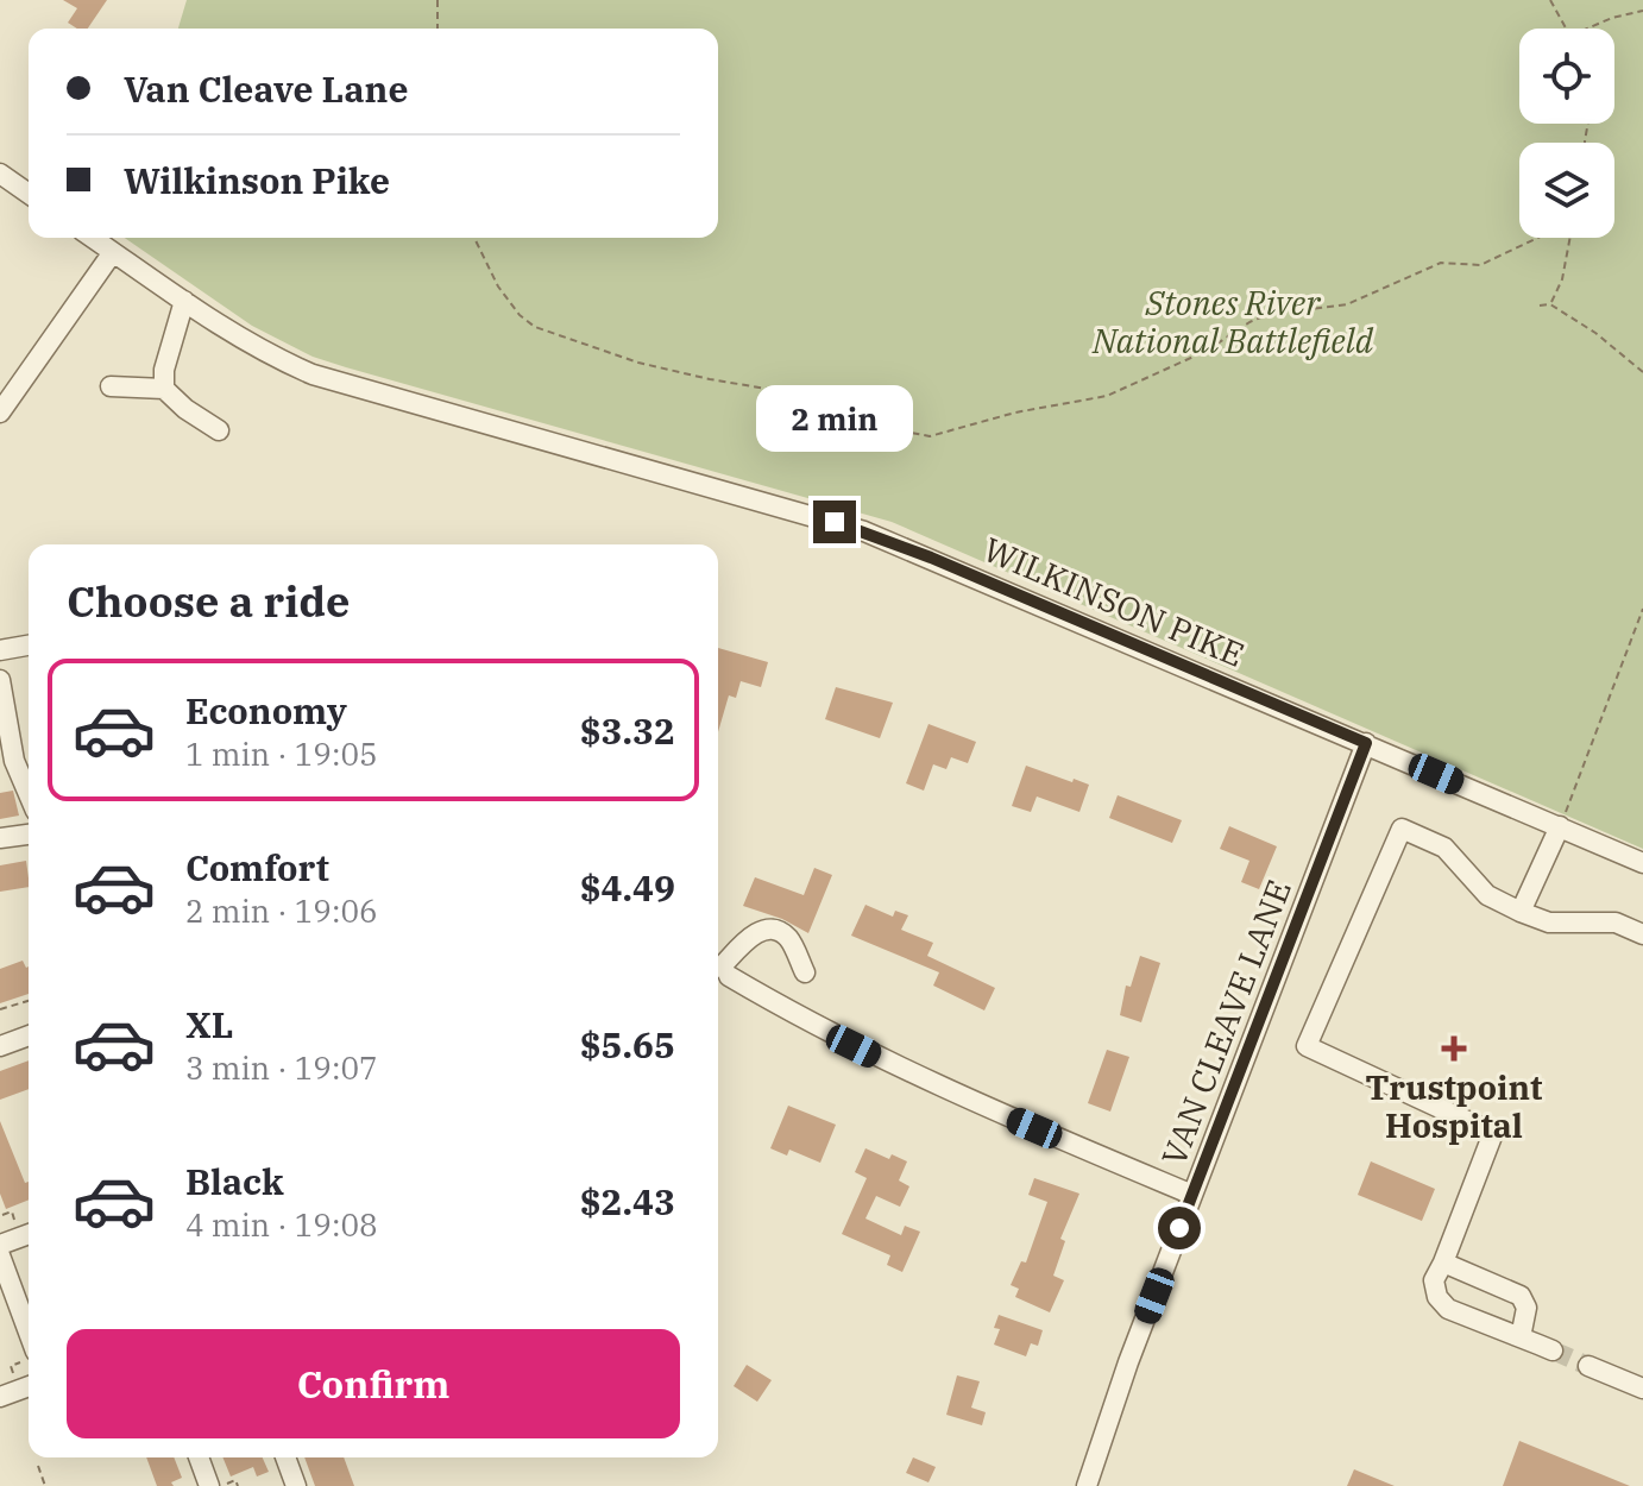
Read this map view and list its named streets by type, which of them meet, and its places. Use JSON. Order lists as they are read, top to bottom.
{
  "streets": {
    "street": ["WILKINSON PIKE", "VAN CLEAVE LANE"]
  },
  "crossings": [
    ["WILKINSON PIKE", "VAN CLEAVE LANE"]
  ],
  "parks": ["Stones River National Battlefield"],
  "places": {
    "health": ["Trustpoint Hospital"]
  },
  "page": {
    "banner": ["Van Cleave Lane", "Wilkinson Pike"],
    "bubble": "2 min",
    "heading": "Choose a ride",
    "list": [
      {
        "name": "Economy",
        "note": "1 min · 19:05",
        "value": "$3.32"
      },
      {
        "name": "Comfort",
        "note": "2 min · 19:06",
        "value": "$4.49"
      },
      {
        "name": "XL",
        "note": "3 min · 19:07",
        "value": "$5.65"
      },
      {
        "name": "Black",
        "note": "4 min · 19:08",
        "value": "$2.43"
      }
    ],
    "buttons": "Confirm"
  }
}
